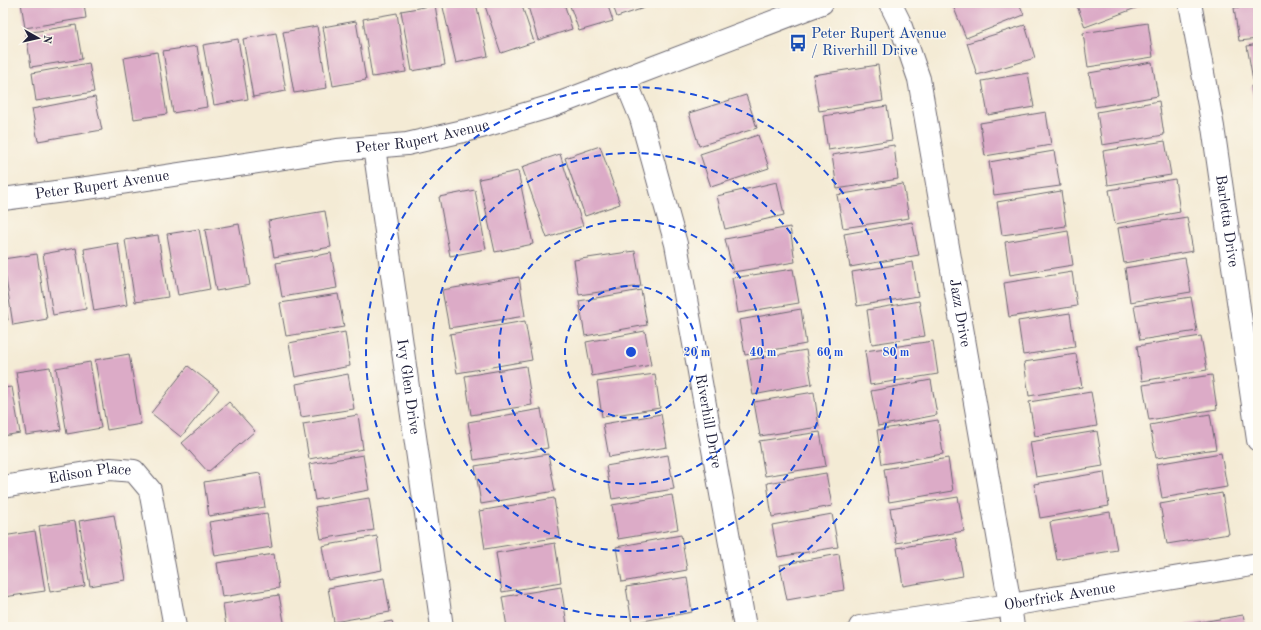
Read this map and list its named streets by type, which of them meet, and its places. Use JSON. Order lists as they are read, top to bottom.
{
  "streets": {
    "street": [
      "Peter Rupert Avenue",
      "Barletta Drive",
      "Jazz Drive",
      "Ivy Glen Drive",
      "Riverhill Drive",
      "Edison Place",
      "Oberfrick Avenue"
    ]
  },
  "crossings": [
    ["Peter Rupert Avenue", "Ivy Glen Drive"],
    ["Peter Rupert Avenue", "Riverhill Drive"],
    ["Jazz Drive", "Oberfrick Avenue"]
  ],
  "places": {
    "bus stop": ["Peter Rupert Avenue / Riverhill Drive"]
  },
  "north": "right",
  "rings": [
    "20 m",
    "40 m",
    "60 m",
    "80 m"
  ]
}
